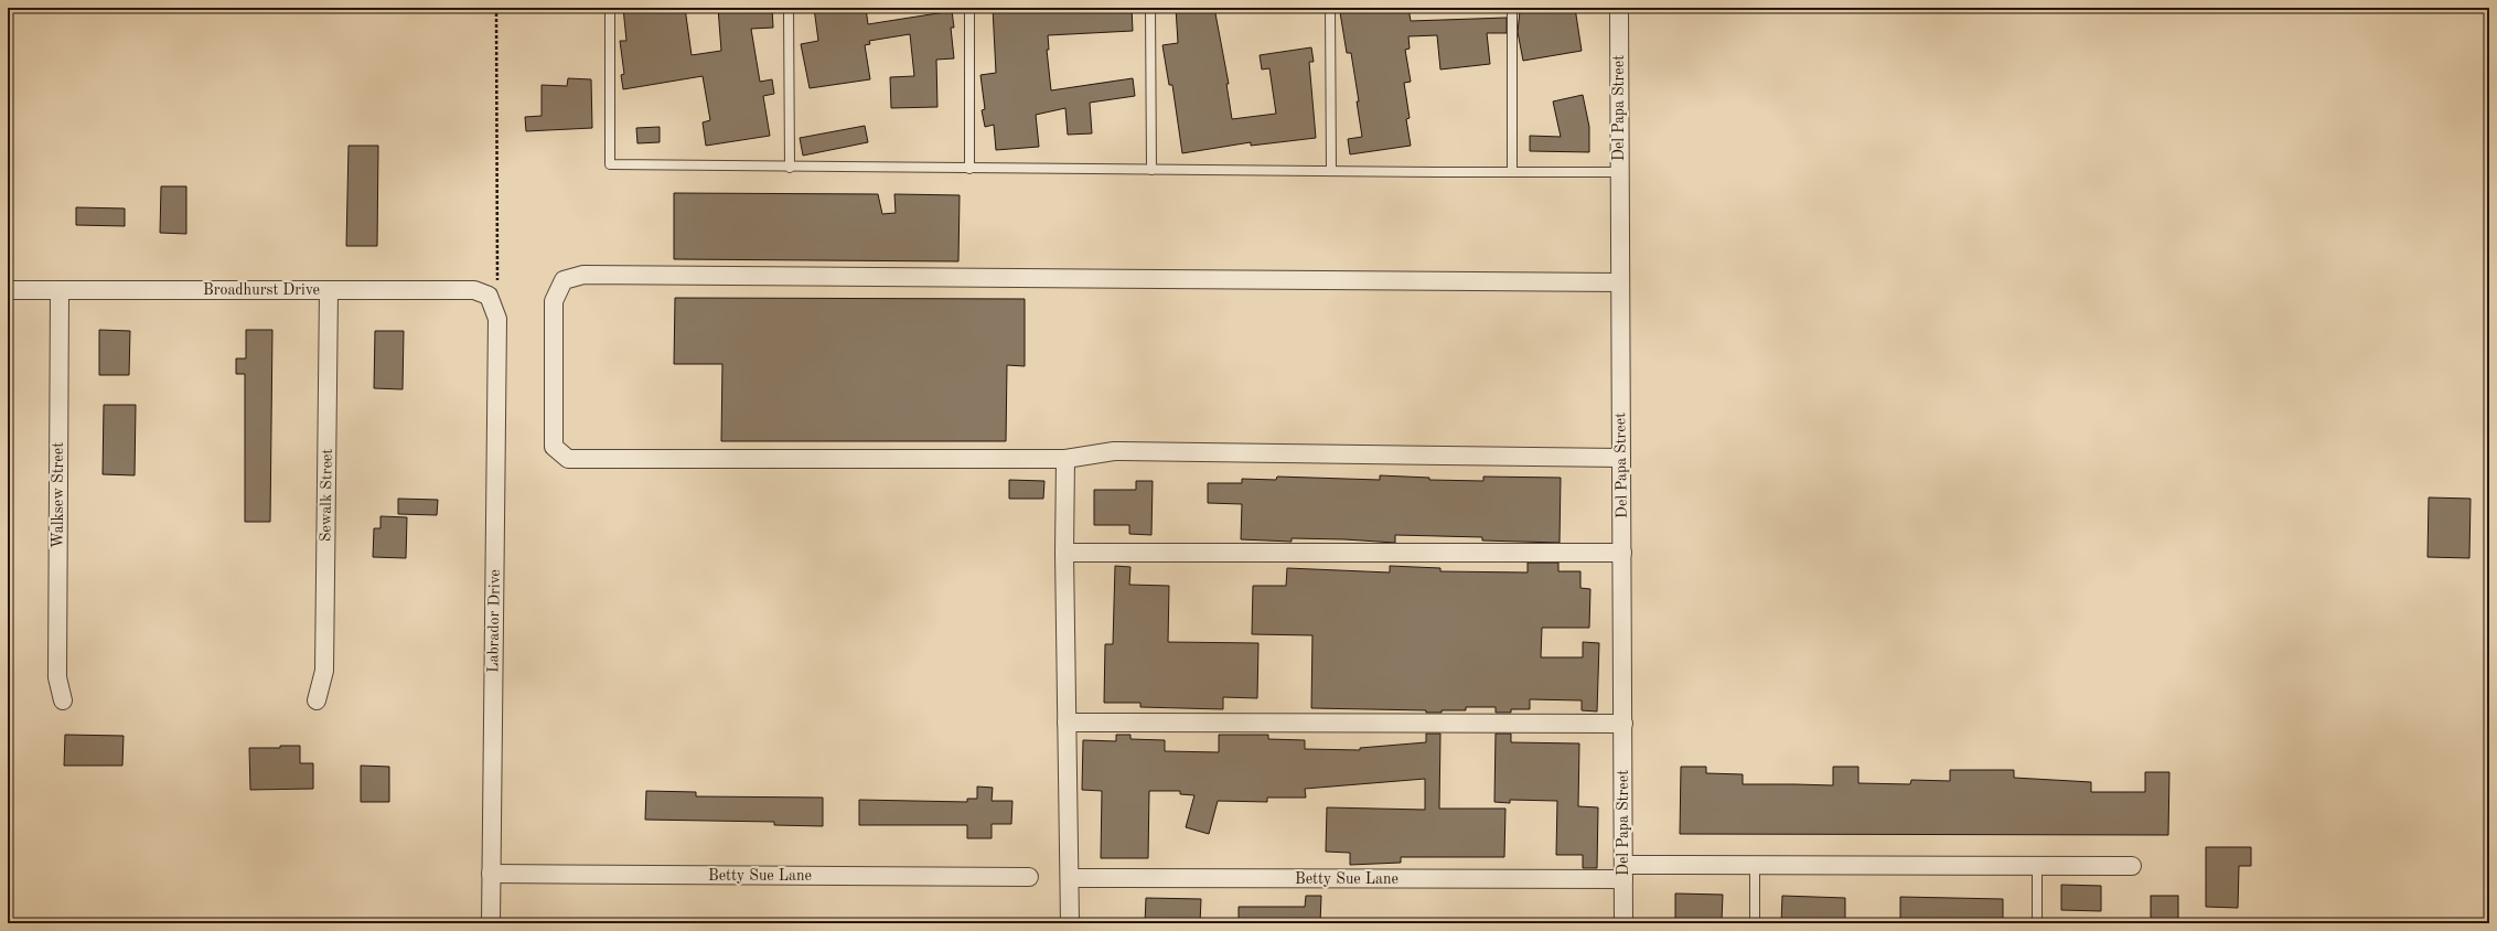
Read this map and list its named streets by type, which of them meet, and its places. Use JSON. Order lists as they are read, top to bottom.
{
  "streets": {
    "street": [
      "Del Papa Street",
      "Broadhurst Drive",
      "Walksew Street",
      "Sewalk Street",
      "Labrador Drive",
      "Betty Sue Lane"
    ]
  },
  "crossings": [
    ["Del Papa Street", "Betty Sue Lane"],
    ["Broadhurst Drive", "Walksew Street"],
    ["Broadhurst Drive", "Sewalk Street"],
    ["Broadhurst Drive", "Labrador Drive"],
    ["Labrador Drive", "Betty Sue Lane"]
  ]
}
